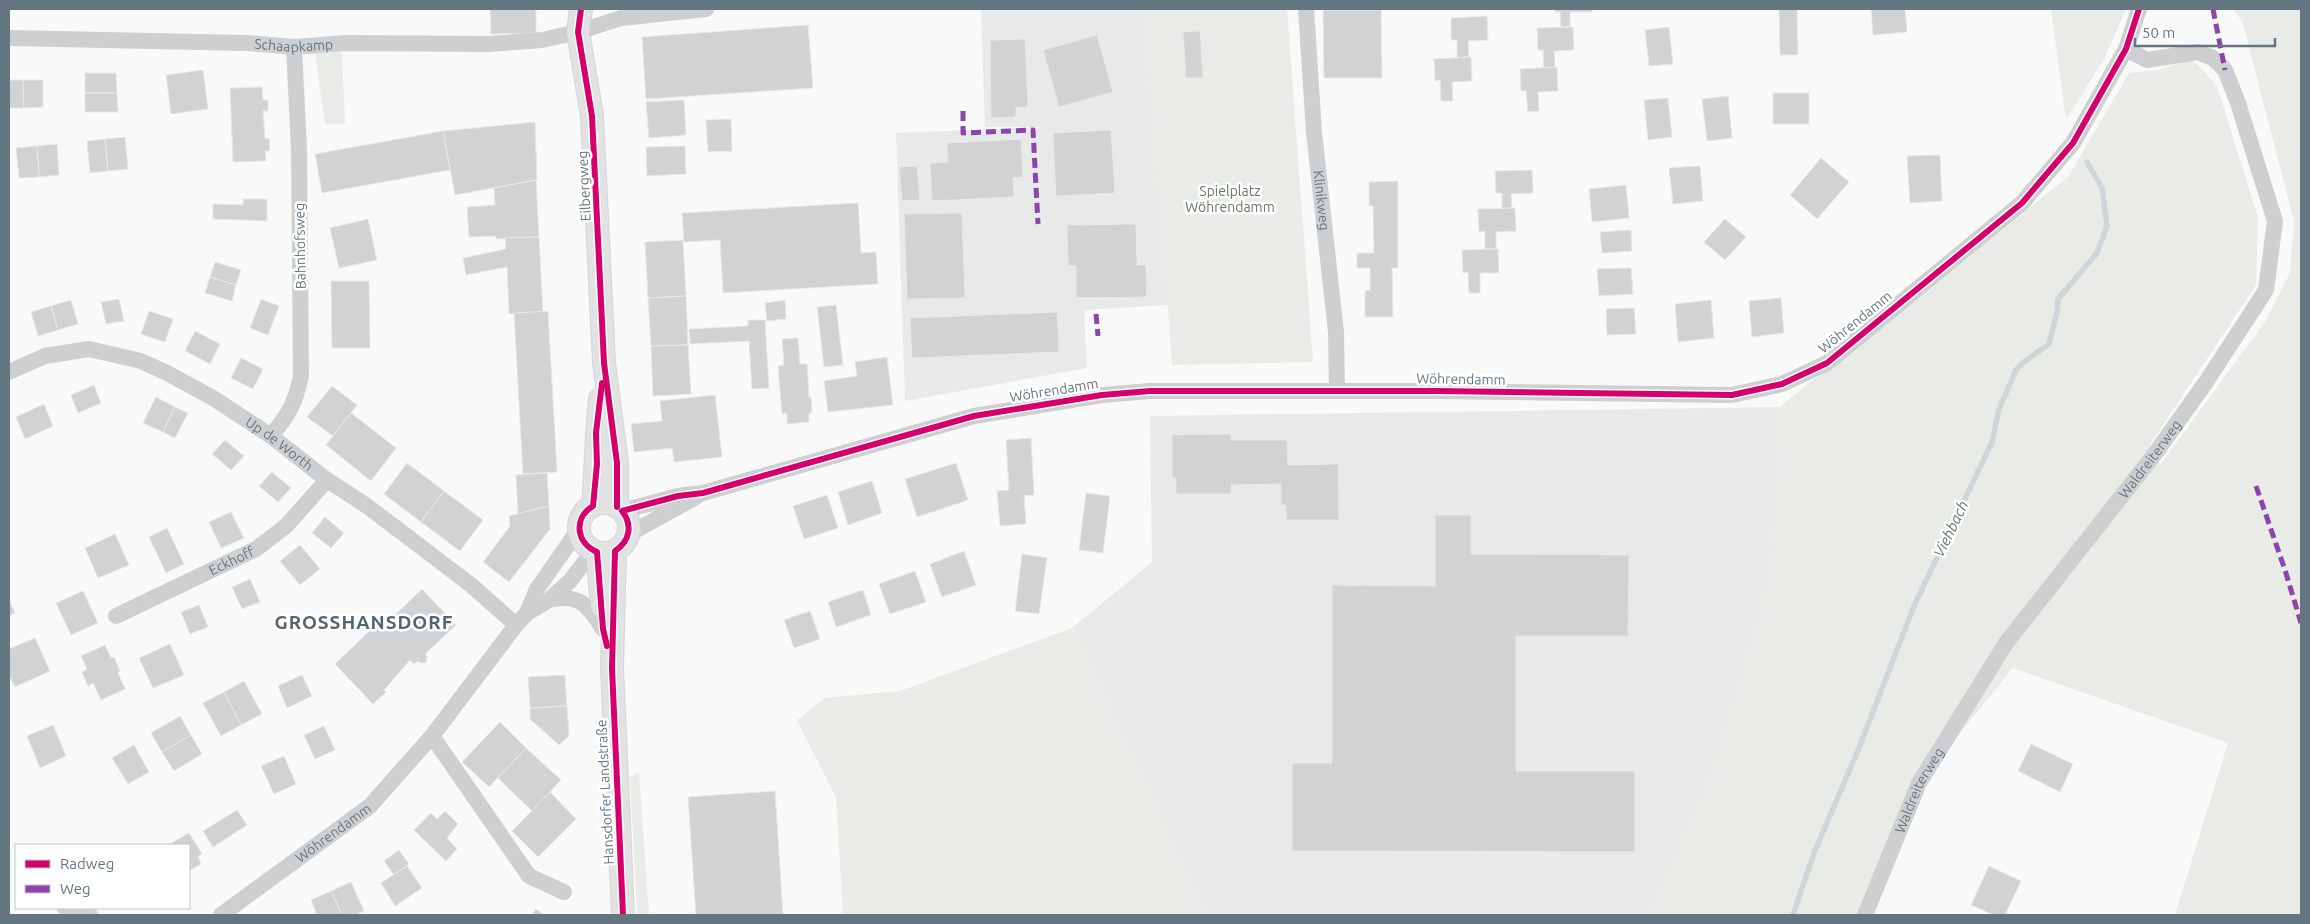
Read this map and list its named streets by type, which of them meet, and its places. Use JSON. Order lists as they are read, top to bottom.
{
  "streets": {
    "main road": ["Eilbergweg", "Wöhrendamm", "Hansdorfer Landstraße"],
    "street": [
      "Schaapkamp",
      "Klinikweg",
      "Bahnhofsweg",
      "Up de Worth",
      "Waldreiterweg",
      "Eckhoff"
    ]
  },
  "crossings": [
    ["Schaapkamp", "Eilbergweg"],
    ["Schaapkamp", "Bahnhofsweg"],
    ["Eilbergweg", "Wöhrendamm"],
    ["Eilbergweg", "Hansdorfer Landstraße"],
    ["Klinikweg", "Wöhrendamm"],
    ["Bahnhofsweg", "Up de Worth"],
    ["Wöhrendamm", "Up de Worth"],
    ["Wöhrendamm", "Waldreiterweg"],
    ["Wöhrendamm", "Hansdorfer Landstraße"],
    ["Up de Worth", "Eckhoff"]
  ],
  "districts": ["GROSSHANSDORF"],
  "water": ["Viehbach"],
  "parks": ["Spielplatz Wöhrendamm"],
  "legend": ["Radweg", "Weg"],
  "scale_bar": "50 m"
}
